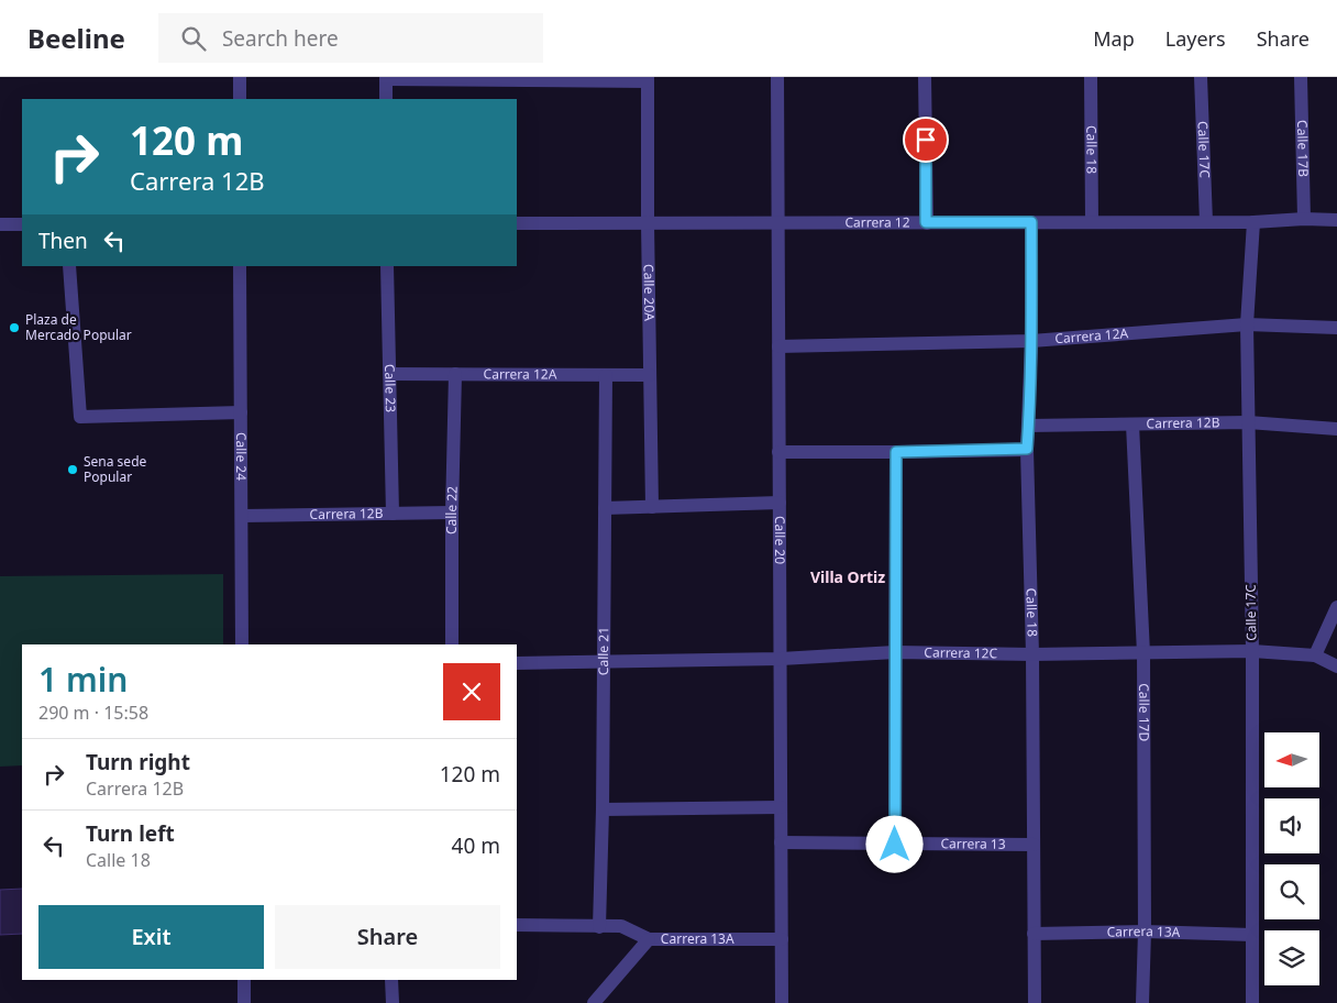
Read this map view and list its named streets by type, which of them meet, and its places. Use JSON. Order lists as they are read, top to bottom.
{
  "streets": {
    "street": [
      "Calle 17B",
      "Calle 18",
      "Calle 17C",
      "Carrera 12",
      "Calle 20A",
      "Carrera 12A",
      "Calle 23",
      "Carrera 12B",
      "Calle 24",
      "Calle 22",
      "Calle 20",
      "Calle 21",
      "Carrera 12C",
      "Calle 17D",
      "Carrera 13",
      "Carrera 13A"
    ]
  },
  "crossings": [
    ["Calle 17B", "Carrera 12"],
    ["Calle 18", "Carrera 12"],
    ["Calle 18", "Carrera 12A"],
    ["Calle 18", "Carrera 12B"],
    ["Calle 18", "Carrera 12C"],
    ["Calle 18", "Carrera 13"],
    ["Calle 18", "Carrera 13A"],
    ["Calle 17C", "Carrera 12"],
    ["Calle 17C", "Carrera 12A"],
    ["Calle 17C", "Carrera 12B"],
    ["Calle 17C", "Carrera 12C"],
    ["Calle 17C", "Carrera 13A"],
    ["Carrera 12", "Calle 20A"],
    ["Carrera 12", "Calle 20"],
    ["Calle 20A", "Carrera 12A"],
    ["Carrera 12A", "Calle 23"],
    ["Carrera 12A", "Calle 22"],
    ["Carrera 12A", "Calle 20"],
    ["Carrera 12A", "Calle 21"],
    ["Calle 23", "Carrera 12B"],
    ["Carrera 12B", "Calle 24"],
    ["Carrera 12B", "Calle 22"],
    ["Carrera 12B", "Calle 17D"],
    ["Calle 20", "Carrera 12C"],
    ["Calle 20", "Carrera 13"],
    ["Calle 20", "Carrera 13A"],
    ["Calle 21", "Carrera 12C"],
    ["Calle 21", "Carrera 13A"],
    ["Carrera 12C", "Calle 17D"],
    ["Calle 17D", "Carrera 13A"]
  ],
  "districts": ["Villa Ortiz"],
  "places": ["Plaza de Mercado Popular", "Sena sede Popular"],
  "north": "left",
  "page": {
    "header": "Beeline",
    "search": "Search here",
    "nav": ["Map", "Layers", "Share"],
    "turn": ["120 m", "Carrera 12B"],
    "then": "Then",
    "heading": ["1 min", "290 m · 15:58"],
    "list": [
      {
        "name": "Turn right",
        "note": "Carrera 12B",
        "value": "120 m"
      },
      {
        "name": "Turn left",
        "note": "Calle 18",
        "value": "40 m"
      }
    ],
    "buttons": ["Exit", "Share"]
  }
}
